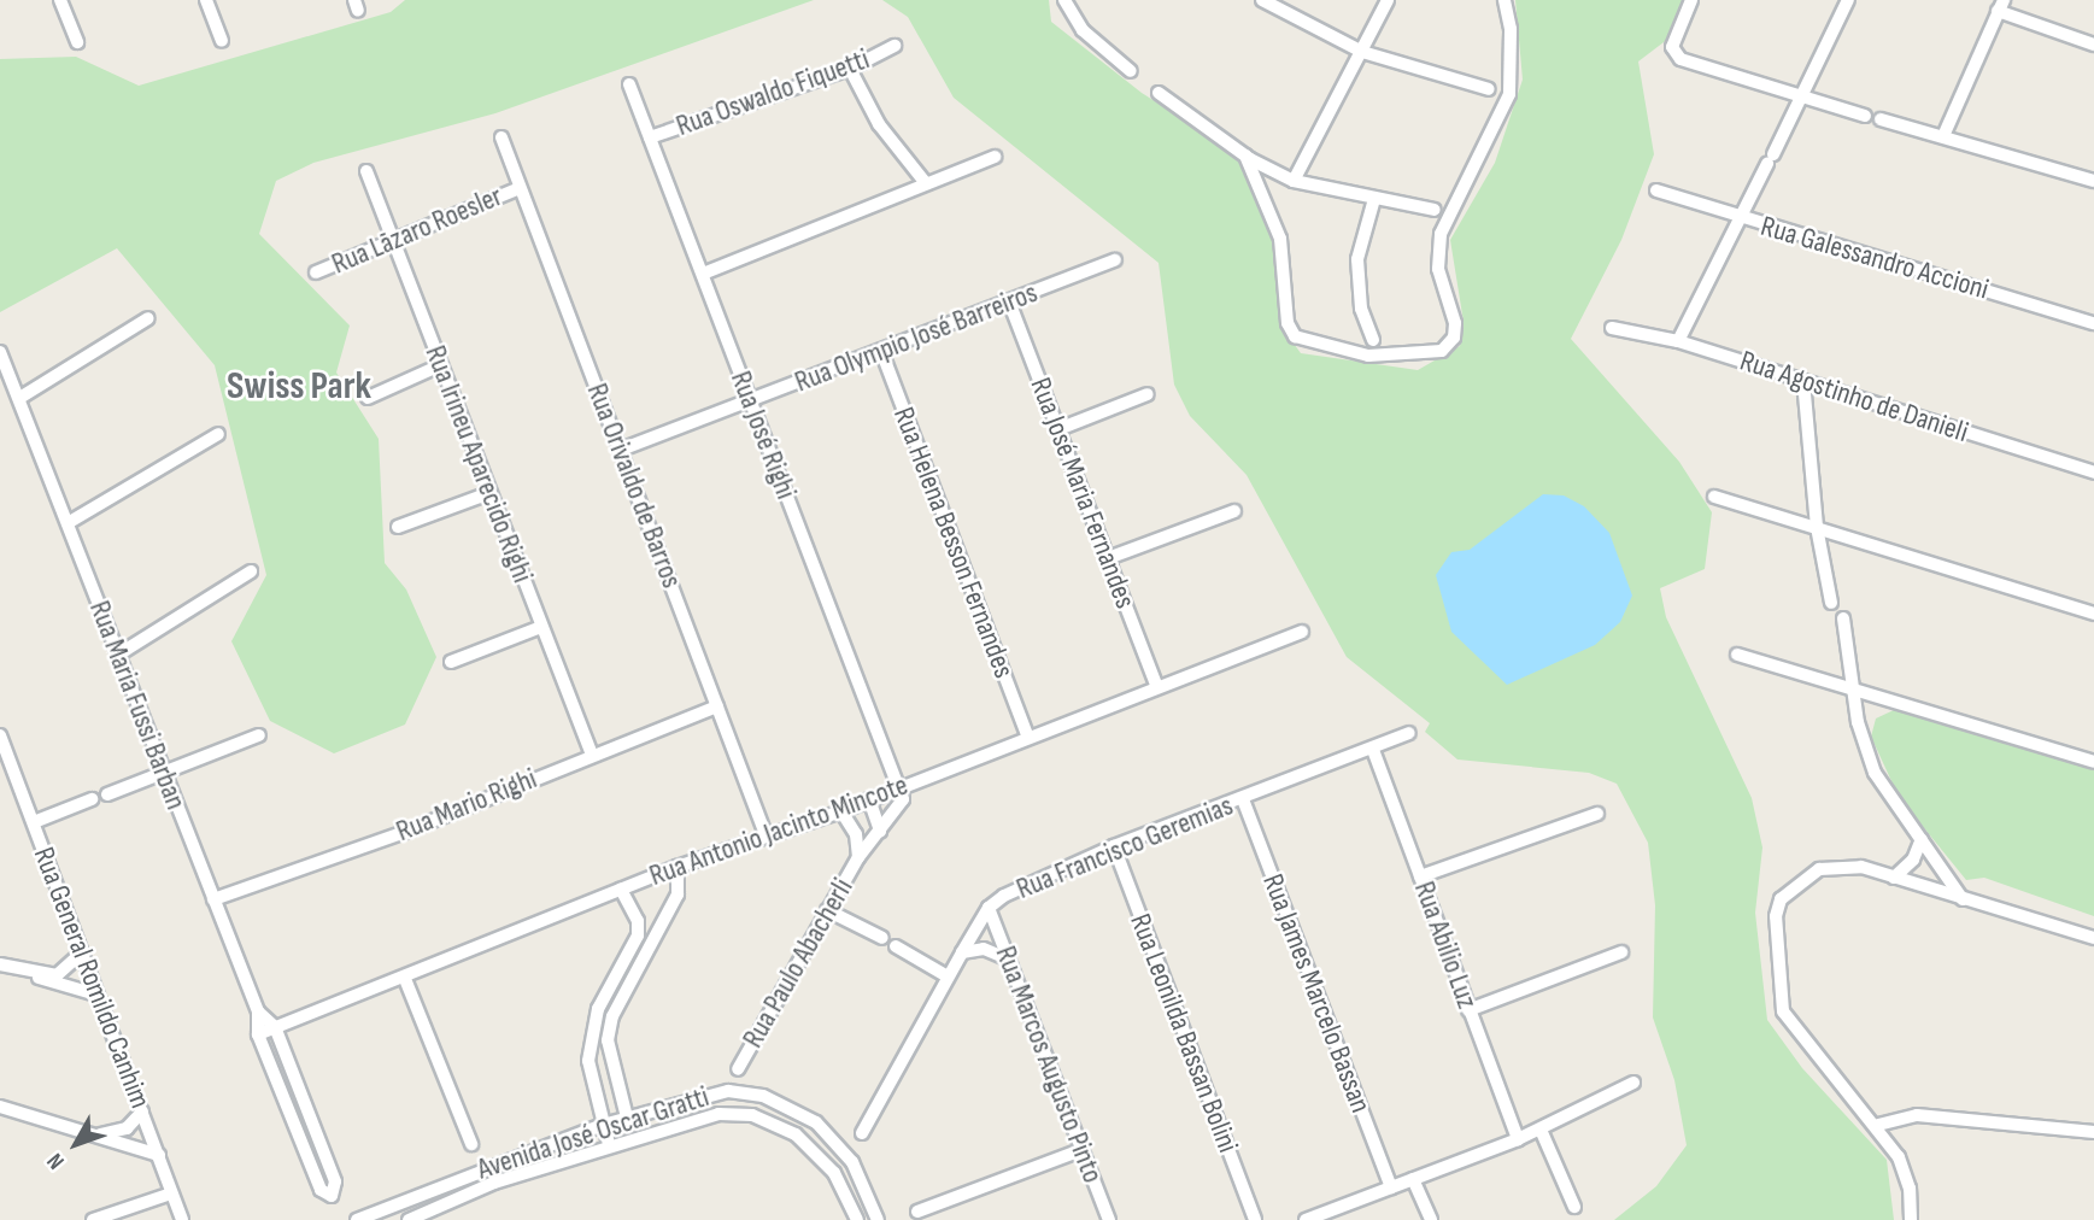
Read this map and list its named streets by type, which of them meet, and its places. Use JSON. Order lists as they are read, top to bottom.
{
  "streets": {
    "street": [
      "Rua Oswaldo Fiquetti",
      "Rua Lãzaro Roesler",
      "Rua Galessandro Accioni",
      "Rua Olympio José Barreiros",
      "Rua Agostinho de Danieli",
      "Rua José Righi",
      "Rua Irineu Aparecido Righi",
      "Rua Orivaldo de Barros",
      "Rua José Maria Fernandes",
      "Rua Helena Besson Fernandes",
      "Rua Maria Fussi Barban",
      "Rua Mario Righi",
      "Rua Antonio Jacinto Mincote",
      "Rua Francisco Geremias",
      "Rua Abilio Luz",
      "Rua Paulo Abacherli",
      "Rua General Romildo Canhim",
      "Rua James Marcelo Bassan",
      "Rua Leonilda Bassan Bolini",
      "Rua Marcos Augusto Pinto",
      "Avenida José Oscar Gratti"
    ]
  },
  "crossings": [
    ["Rua Oswaldo Fiquetti", "Rua José Righi"],
    ["Rua Lãzaro Roesler", "Rua Irineu Aparecido Righi"],
    ["Rua Lãzaro Roesler", "Rua Orivaldo de Barros"],
    ["Rua Olympio José Barreiros", "Rua José Righi"],
    ["Rua Olympio José Barreiros", "Rua Orivaldo de Barros"],
    ["Rua Olympio José Barreiros", "Rua José Maria Fernandes"],
    ["Rua Olympio José Barreiros", "Rua Helena Besson Fernandes"],
    ["Rua José Righi", "Rua Antonio Jacinto Mincote"],
    ["Rua José Righi", "Rua Paulo Abacherli"],
    ["Rua Irineu Aparecido Righi", "Rua Mario Righi"],
    ["Rua Orivaldo de Barros", "Rua Mario Righi"],
    ["Rua Orivaldo de Barros", "Rua Antonio Jacinto Mincote"],
    ["Rua José Maria Fernandes", "Rua Antonio Jacinto Mincote"],
    ["Rua Helena Besson Fernandes", "Rua Antonio Jacinto Mincote"],
    ["Rua Maria Fussi Barban", "Rua Mario Righi"],
    ["Rua Maria Fussi Barban", "Rua Antonio Jacinto Mincote"],
    ["Rua Antonio Jacinto Mincote", "Rua Paulo Abacherli"],
    ["Rua Francisco Geremias", "Rua Abilio Luz"],
    ["Rua Francisco Geremias", "Rua James Marcelo Bassan"],
    ["Rua Francisco Geremias", "Rua Leonilda Bassan Bolini"],
    ["Rua Francisco Geremias", "Rua Marcos Augusto Pinto"]
  ],
  "districts": ["Swiss Park"],
  "north": "bottom left"
}
